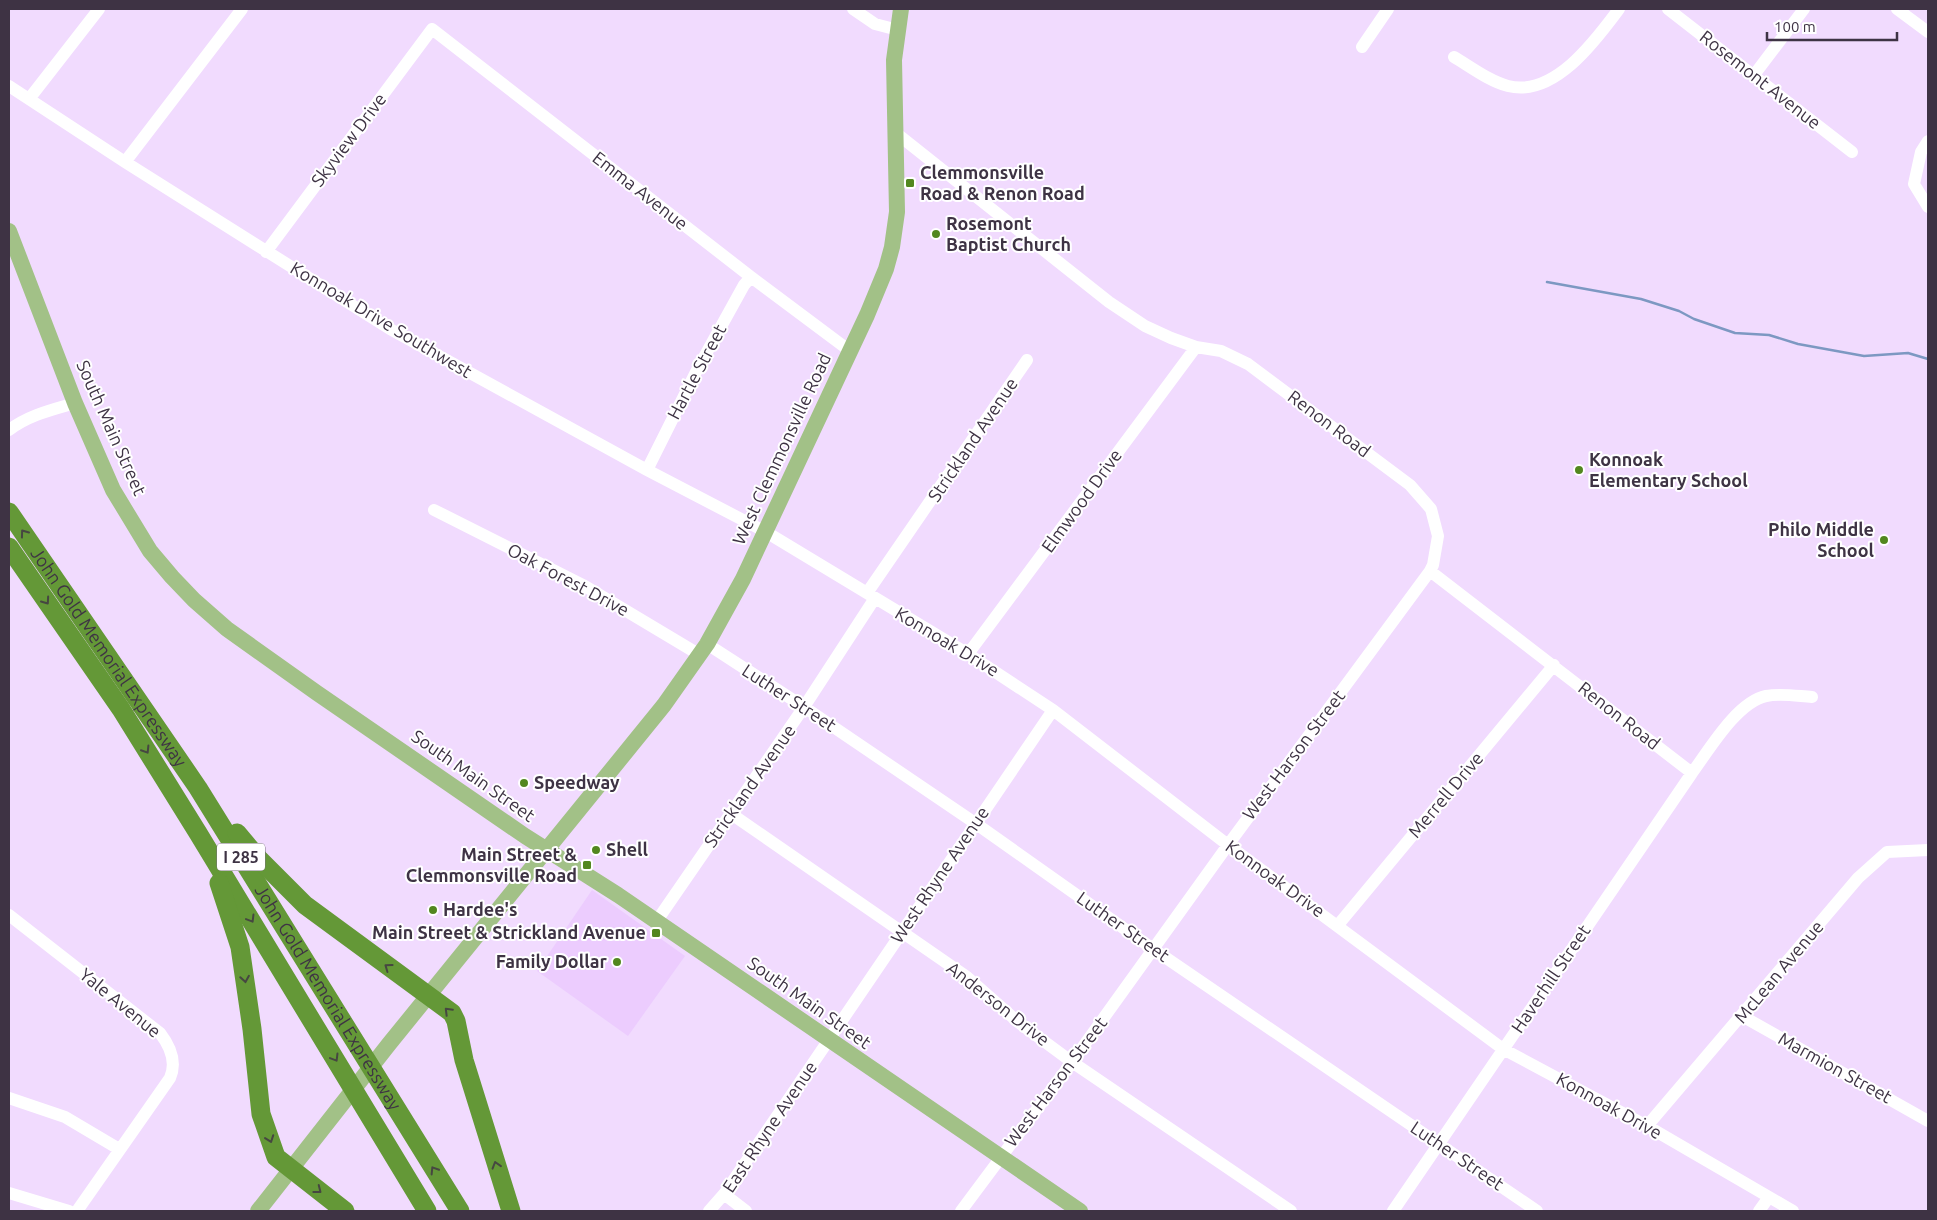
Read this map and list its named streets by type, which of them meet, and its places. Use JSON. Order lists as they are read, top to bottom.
{
  "streets": {
    "highway": ["John Gold Memorial Expressway", "I 285"],
    "main road": ["South Main Street", "West Clemmonsville Road"],
    "street": [
      "Rosemont Avenue",
      "Skyview Drive",
      "Emma Avenue",
      "Konnoak Drive Southwest",
      "Hartle Street",
      "Renon Road",
      "Strickland Avenue",
      "Elmwood Drive",
      "Oak Forest Drive",
      "Konnoak Drive",
      "Luther Street",
      "West Harson Street",
      "Merrell Drive",
      "West Rhyne Avenue",
      "McLean Avenue",
      "Haverhill Street",
      "Yale Avenue",
      "Anderson Drive",
      "Marmion Street",
      "East Rhyne Avenue"
    ]
  },
  "crossings": [
    ["Skyview Drive", "Emma Avenue"],
    ["Skyview Drive", "Konnoak Drive Southwest"],
    ["Emma Avenue", "Hartle Street"],
    ["Emma Avenue", "West Clemmonsville Road"],
    ["Konnoak Drive Southwest", "Hartle Street"],
    ["Konnoak Drive Southwest", "West Clemmonsville Road"],
    ["Konnoak Drive Southwest", "Konnoak Drive"],
    ["Renon Road", "West Clemmonsville Road"],
    ["Renon Road", "Elmwood Drive"],
    ["Renon Road", "West Harson Street"],
    ["Renon Road", "Merrell Drive"],
    ["Renon Road", "Haverhill Street"],
    ["South Main Street", "Strickland Avenue"],
    ["South Main Street", "West Clemmonsville Road"],
    ["South Main Street", "West Harson Street"],
    ["South Main Street", "West Rhyne Avenue"],
    ["South Main Street", "East Rhyne Avenue"],
    ["Strickland Avenue", "Konnoak Drive"],
    ["Strickland Avenue", "Luther Street"],
    ["Strickland Avenue", "Anderson Drive"],
    ["West Clemmonsville Road", "Oak Forest Drive"],
    ["West Clemmonsville Road", "Konnoak Drive"],
    ["West Clemmonsville Road", "Luther Street"],
    ["Elmwood Drive", "Konnoak Drive"],
    ["Oak Forest Drive", "Luther Street"],
    ["Konnoak Drive", "West Harson Street"],
    ["Konnoak Drive", "Merrell Drive"],
    ["Konnoak Drive", "West Rhyne Avenue"],
    ["Konnoak Drive", "McLean Avenue"],
    ["Konnoak Drive", "Haverhill Street"],
    ["Luther Street", "West Harson Street"],
    ["Luther Street", "West Rhyne Avenue"],
    ["Luther Street", "Haverhill Street"],
    ["West Harson Street", "Anderson Drive"],
    ["West Rhyne Avenue", "Anderson Drive"],
    ["West Rhyne Avenue", "East Rhyne Avenue"],
    ["McLean Avenue", "Marmion Street"]
  ],
  "places": {
    "transit": ["Clemmonsville Road & Renon Road", "Main Street & Clemmonsville Road", "Main Street & Strickland Avenue"],
    "other": [
      "Rosemont Baptist Church",
      "Konnoak Elementary School",
      "Philo Middle School",
      "Speedway",
      "Shell",
      "Hardee's",
      "Family Dollar"
    ]
  },
  "scale_bar": "100 m"
}
